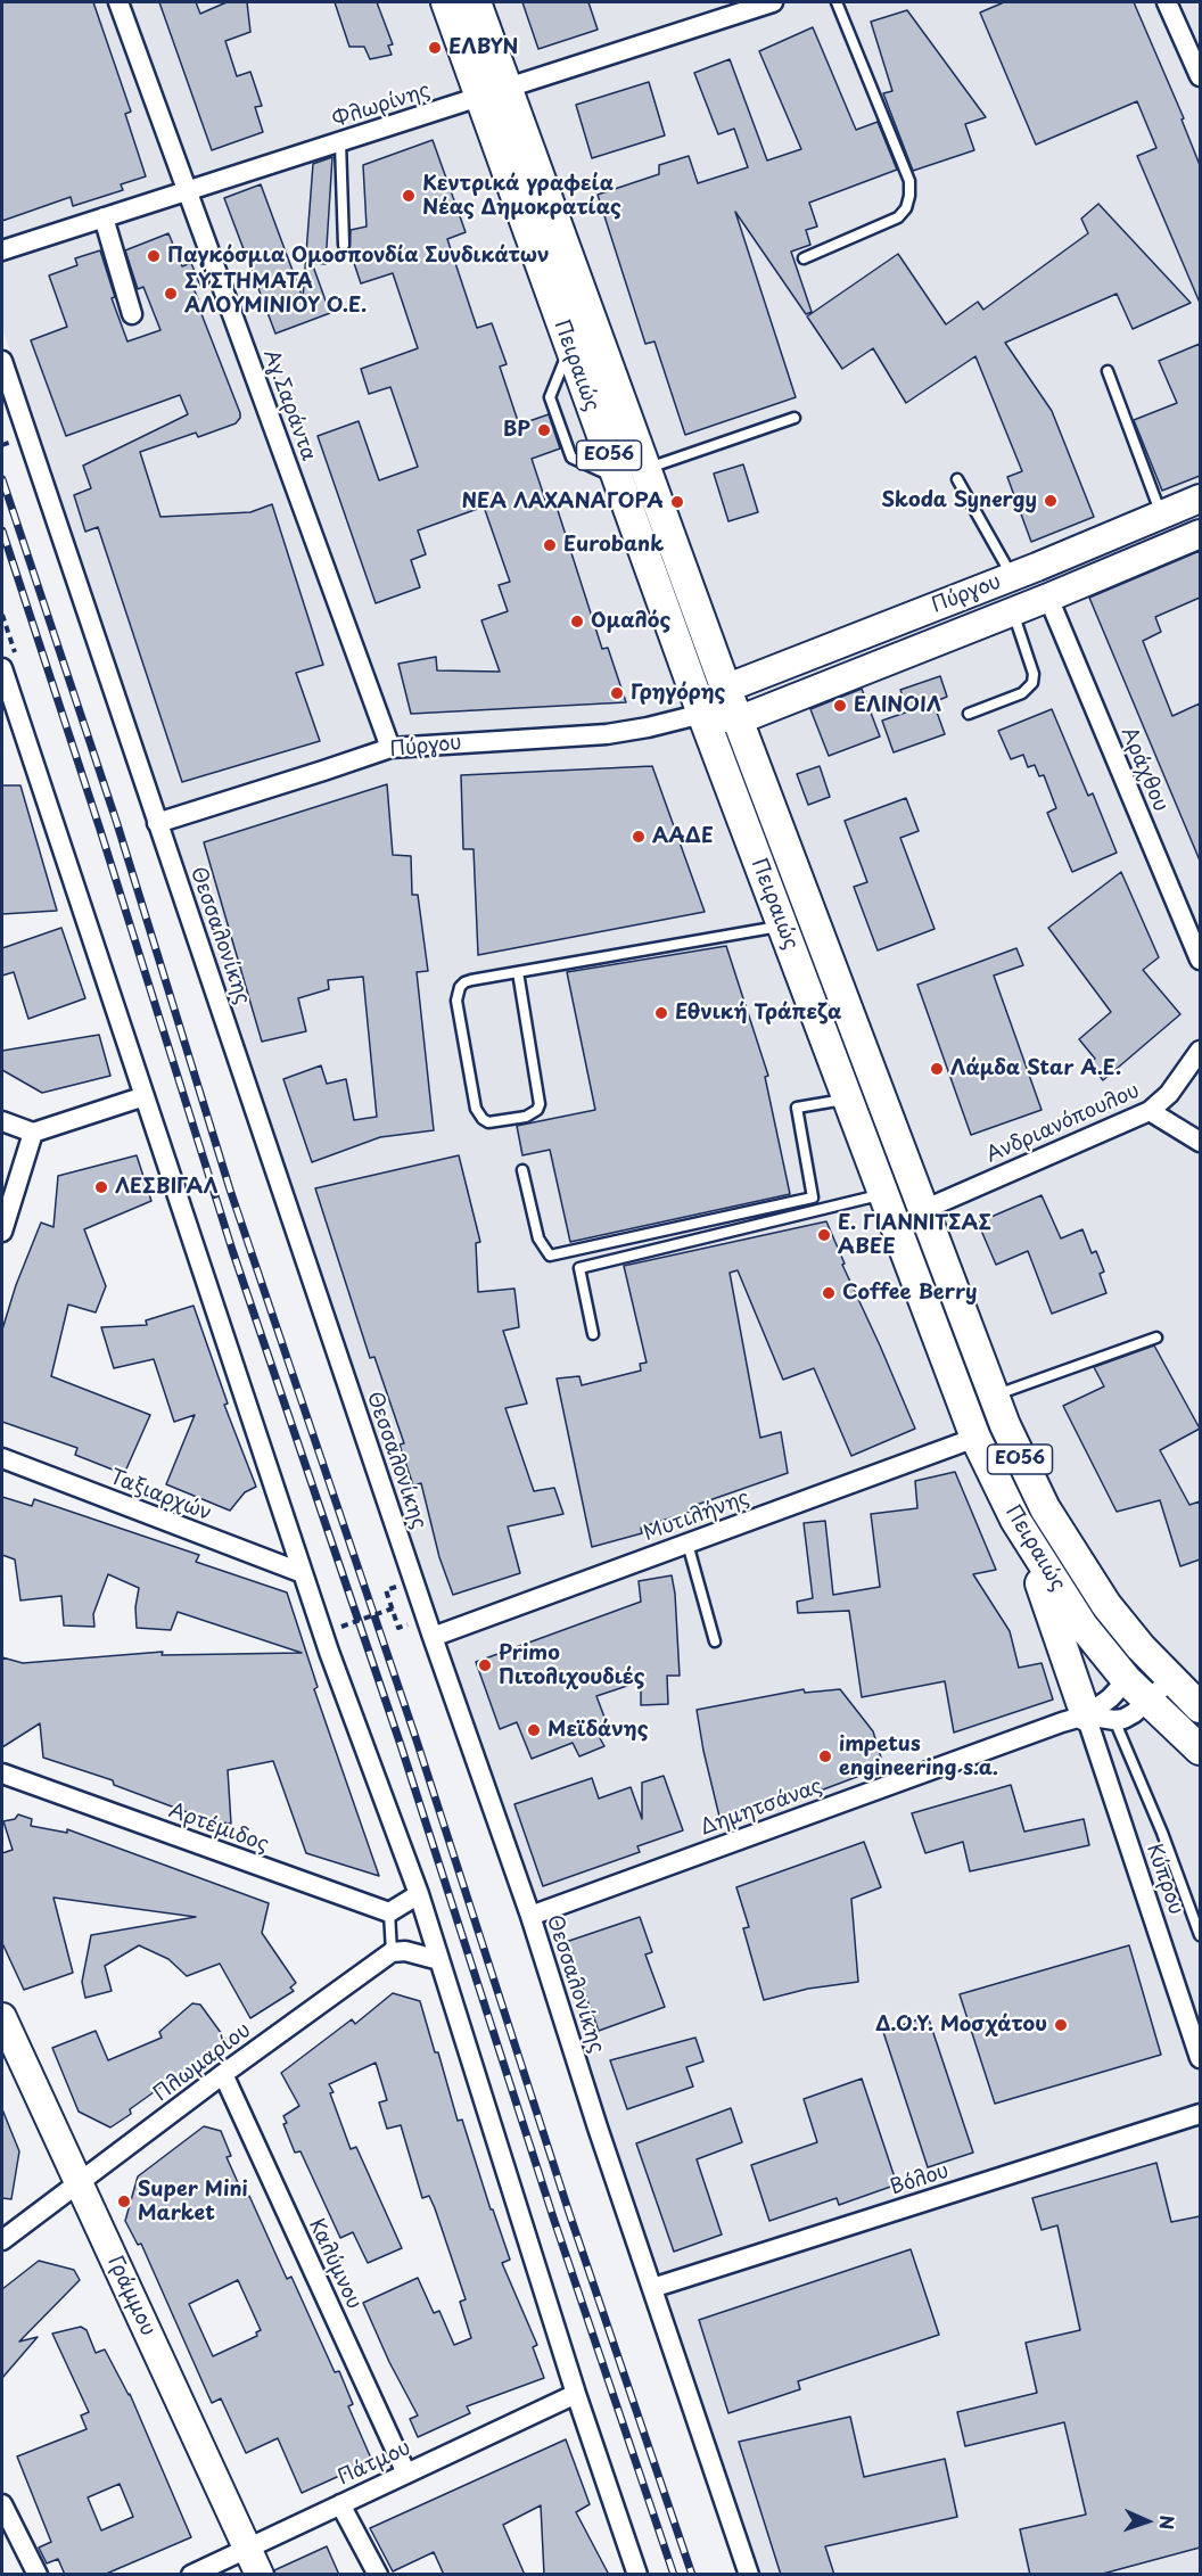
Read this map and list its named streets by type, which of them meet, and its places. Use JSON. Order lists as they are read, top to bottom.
{
  "streets": {
    "main road": ["Πειραιώς", "ΕΟ56"],
    "street": [
      "Φλωρίνης",
      "Αγ.Σαράντα",
      "Πύργου",
      "Αράχθου",
      "Θεσσαλονίκης",
      "Ανδριανόπουλου",
      "Ταξιαρχών",
      "Μυτιλήνης",
      "Δημητσάνας",
      "Αρτέμιδος",
      "Κύπρου",
      "Πλωμαρίου",
      "Βόλου",
      "Καλύμνου",
      "Γράμμου",
      "Πάτμου"
    ]
  },
  "crossings": [
    ["Φλωρίνης", "Πειραιώς"],
    ["Φλωρίνης", "Αγ.Σαράντα"],
    ["Πειραιώς", "Πύργου"],
    ["Πειραιώς", "Ανδριανόπουλου"],
    ["Πειραιώς", "Μυτιλήνης"],
    ["Πειραιώς", "Δημητσάνας"],
    ["Αγ.Σαράντα", "Πύργου"],
    ["Πύργου", "Αράχθου"],
    ["Πύργου", "Θεσσαλονίκης"],
    ["Θεσσαλονίκης", "Μυτιλήνης"],
    ["Θεσσαλονίκης", "Δημητσάνας"],
    ["Θεσσαλονίκης", "Βόλου"],
    ["Δημητσάνας", "Κύπρου"],
    ["Πλωμαρίου", "Καλύμνου"],
    ["Πλωμαρίου", "Γράμμου"],
    ["Καλύμνου", "Πάτμου"],
    ["Γράμμου", "Πάτμου"]
  ],
  "places": [
    "ΕΛΒΥΝ",
    "Κεντρικά γραφεία Νέας Δημοκρατίας",
    "Παγκόσμια Ομοσπονδία Συνδικάτων",
    "ΣΥΣΤΗΜΑΤΑ ΑΛΟΥΜΙΝΙΟΥ Ο.Ε.",
    "BP",
    "Skoda Synergy",
    "ΝΕΑ ΛΑΧΑΝΑΓΟΡΑ",
    "Eurobank",
    "Ομαλός",
    "Γρηγόρης",
    "ΕΛΙΝΟΙΛ",
    "ΑΑΔΕ",
    "Εθνική Τράπεζα",
    "Λάμδα Star Α.Ε.",
    "ΛΕΣΒΙΓΑΛ",
    "Ε. ΓΙΑΝΝΙΤΣΑΣ ΑΒΕΕ",
    "Coffee Berry",
    "Primo Πιτολιχουδιές",
    "Μεϊδάνης",
    "impetus engineering s.a.",
    "Δ.Ο.Υ. Μοσχάτου",
    "Super Mini Market"
  ],
  "north": "right"
}
